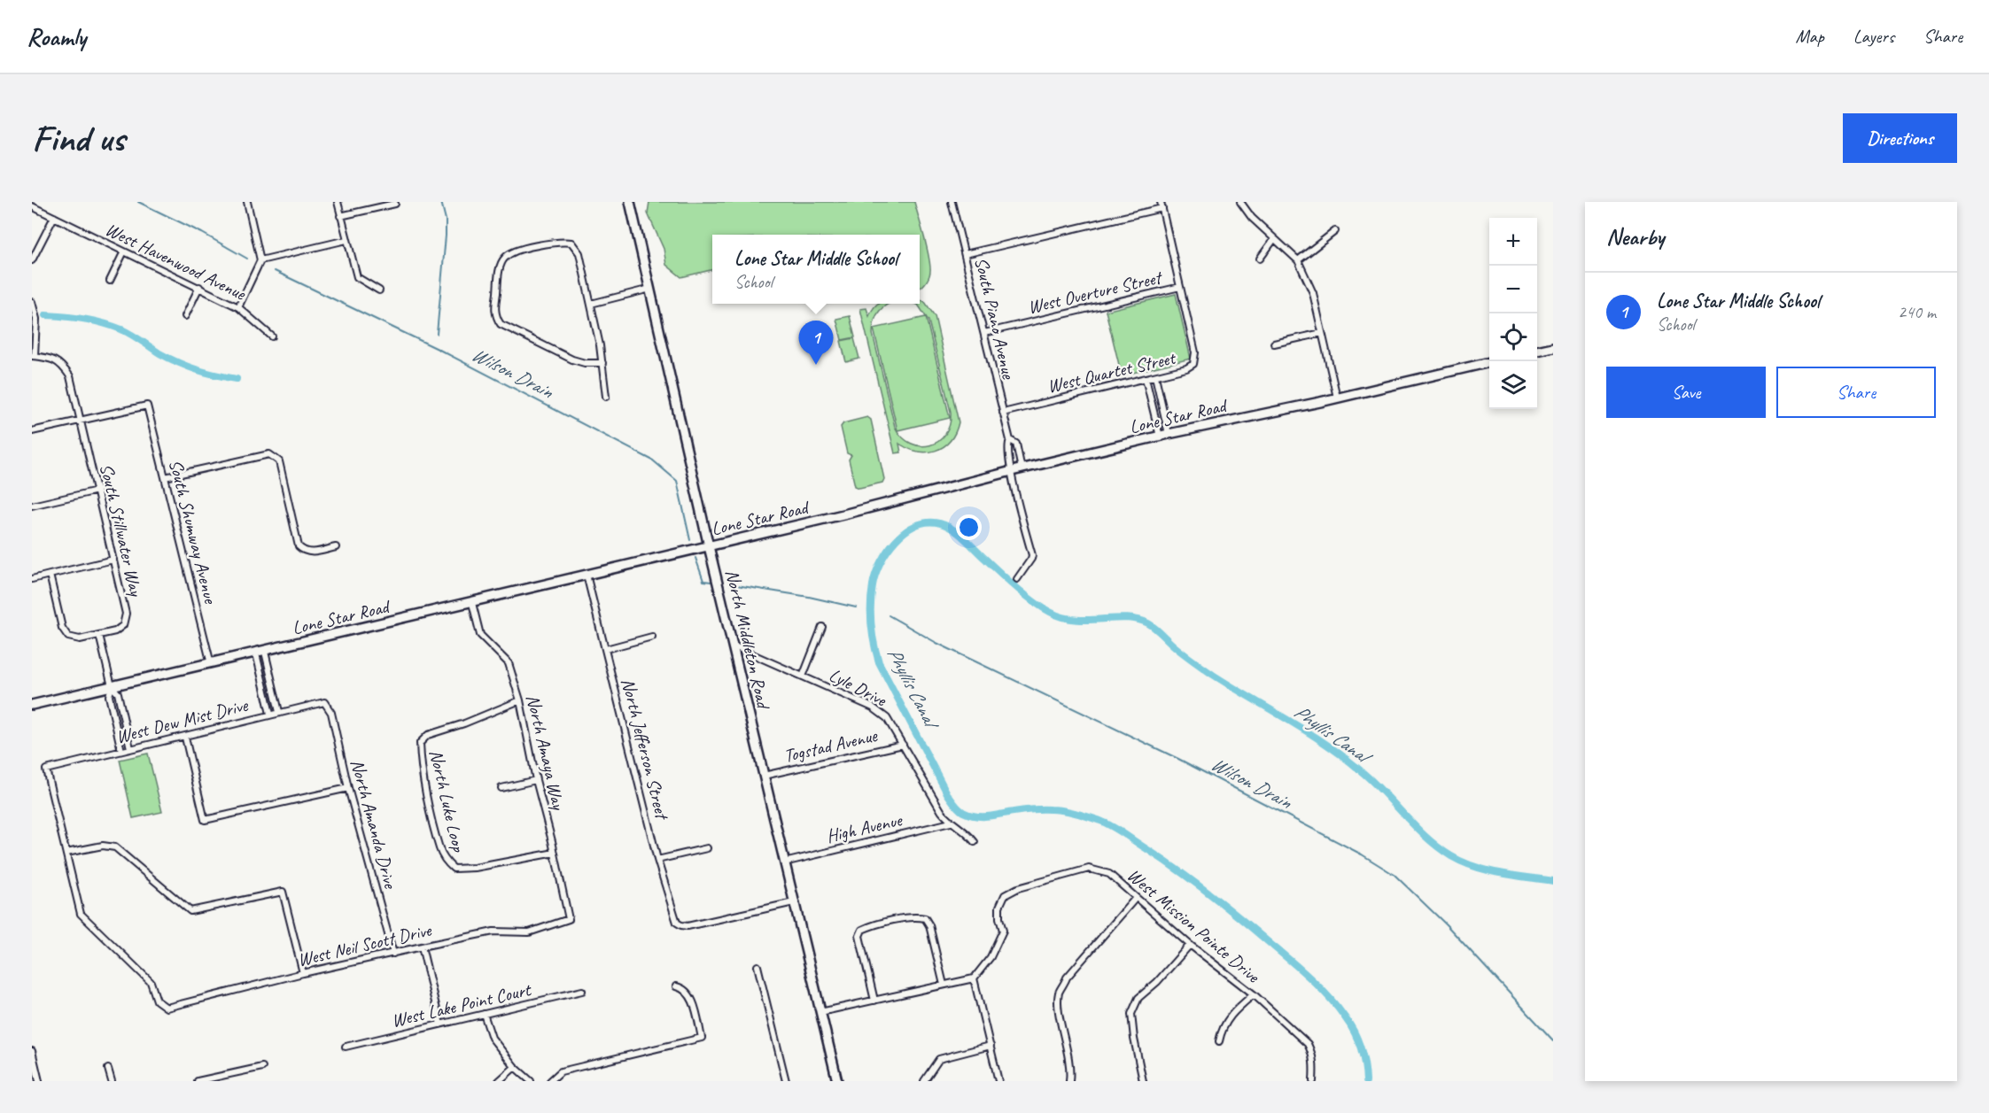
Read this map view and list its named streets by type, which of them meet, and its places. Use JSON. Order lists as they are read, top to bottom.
{
  "streets": {
    "main road": ["Lone Star Road", "North Middleton Road"],
    "street": [
      "West Havenwood Avenue",
      "West Overture Street",
      "South Piano Avenue",
      "West Quartet Street",
      "South Stillwater Way",
      "South Shumway Avenue",
      "Lyle Drive",
      "West Dew Mist Drive",
      "Togstad Avenue",
      "North Jefferson Street",
      "North Amaya Way",
      "North Luke Loop",
      "North Amanda Drive",
      "High Avenue",
      "West Mission Pointe Drive",
      "West Neil Scott Drive",
      "West Lake Point Court"
    ]
  },
  "crossings": [
    ["West Overture Street", "South Piano Avenue"],
    ["West Overture Street", "West Quartet Street"],
    ["South Piano Avenue", "West Quartet Street"],
    ["South Piano Avenue", "Lone Star Road"],
    ["Lone Star Road", "South Shumway Avenue"],
    ["Lone Star Road", "North Middleton Road"],
    ["Lone Star Road", "North Jefferson Street"],
    ["Lone Star Road", "North Amaya Way"],
    ["South Stillwater Way", "South Shumway Avenue"],
    ["North Middleton Road", "Lyle Drive"],
    ["North Middleton Road", "Togstad Avenue"],
    ["North Middleton Road", "North Jefferson Street"],
    ["North Middleton Road", "High Avenue"],
    ["Lyle Drive", "Togstad Avenue"],
    ["Lyle Drive", "High Avenue"],
    ["West Dew Mist Drive", "North Amanda Drive"],
    ["West Dew Mist Drive", "West Neil Scott Drive"],
    ["North Amaya Way", "North Luke Loop"],
    ["North Amaya Way", "West Neil Scott Drive"],
    ["North Amanda Drive", "West Neil Scott Drive"]
  ],
  "water": ["Wilson Drain", "Phyllis Canal"],
  "page": {
    "header": "Roamly",
    "nav": ["Map", "Layers", "Share"],
    "buttons": [
      "Directions",
      ["Save", "Share"]
    ],
    "title": "Find us",
    "heading": "Nearby",
    "map_buttons": ["+", "−"],
    "popup": ["Lone Star Middle School", "School"],
    "list": [
      {
        "mark": "1",
        "name": "Lone Star Middle School",
        "note": "School",
        "value": "240 m"
      }
    ],
    "pins": "1"
  }
}
